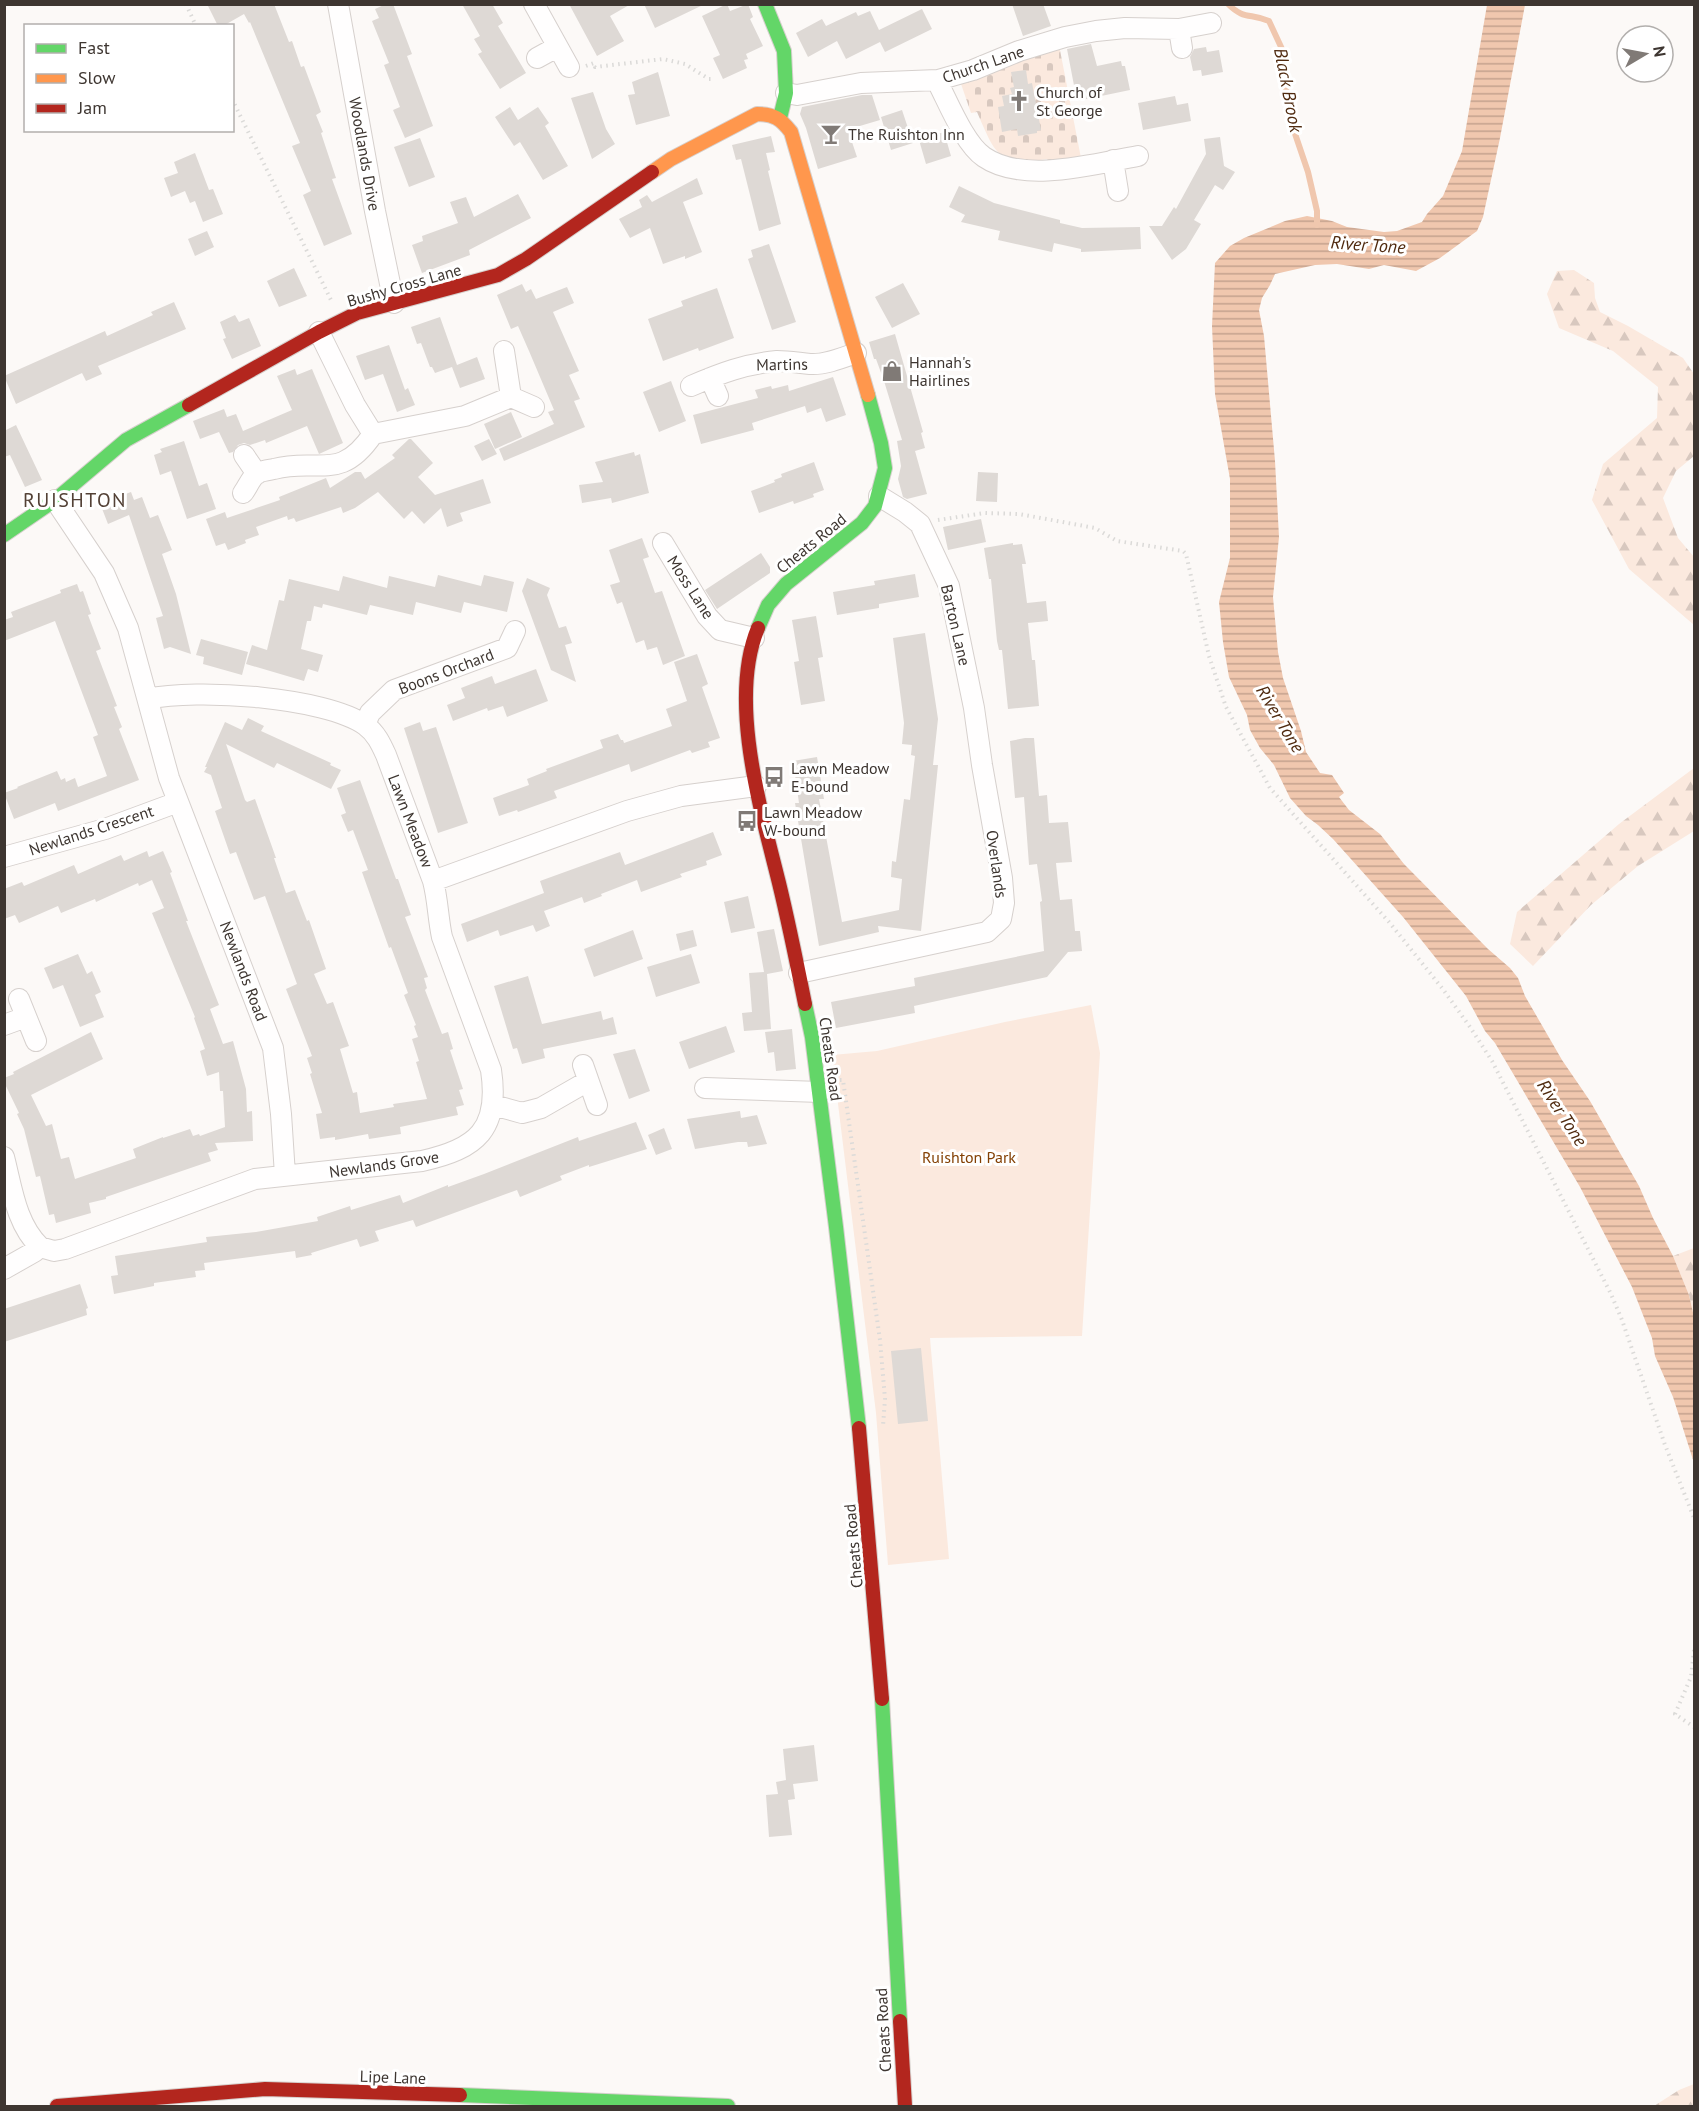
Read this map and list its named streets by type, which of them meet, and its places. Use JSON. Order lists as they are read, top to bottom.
{
  "streets": {
    "street": [
      "Church Lane",
      "Woodlands Drive",
      "Bushy Cross Lane",
      "Martins",
      "Cheats Road",
      "Moss Lane",
      "Barton Lane",
      "Boons Orchard",
      "Lawn Meadow",
      "Newlands Crescent",
      "Overlands",
      "Newlands Road",
      "Newlands Grove",
      "Lipe Lane"
    ]
  },
  "crossings": [
    ["Woodlands Drive", "Bushy Cross Lane"],
    ["Bushy Cross Lane", "Cheats Road"],
    ["Bushy Cross Lane", "Newlands Road"],
    ["Martins", "Cheats Road"],
    ["Cheats Road", "Moss Lane"],
    ["Cheats Road", "Barton Lane"],
    ["Cheats Road", "Lawn Meadow"],
    ["Cheats Road", "Overlands"],
    ["Barton Lane", "Overlands"],
    ["Boons Orchard", "Lawn Meadow"],
    ["Lawn Meadow", "Newlands Road"],
    ["Lawn Meadow", "Newlands Grove"],
    ["Newlands Crescent", "Newlands Road"],
    ["Newlands Road", "Newlands Grove"]
  ],
  "districts": ["RUISHTON"],
  "water": ["Black Brook", "River Tone"],
  "parks": ["Ruishton Park"],
  "places": {
    "church": ["Church of St George"],
    "bar": ["The Ruishton Inn"],
    "shop": ["Hannah's Hairlines"],
    "bus stop": ["Lawn Meadow E-bound", "Lawn Meadow W-bound"]
  },
  "legend": ["Fast", "Slow", "Jam"],
  "north": "right"
}
